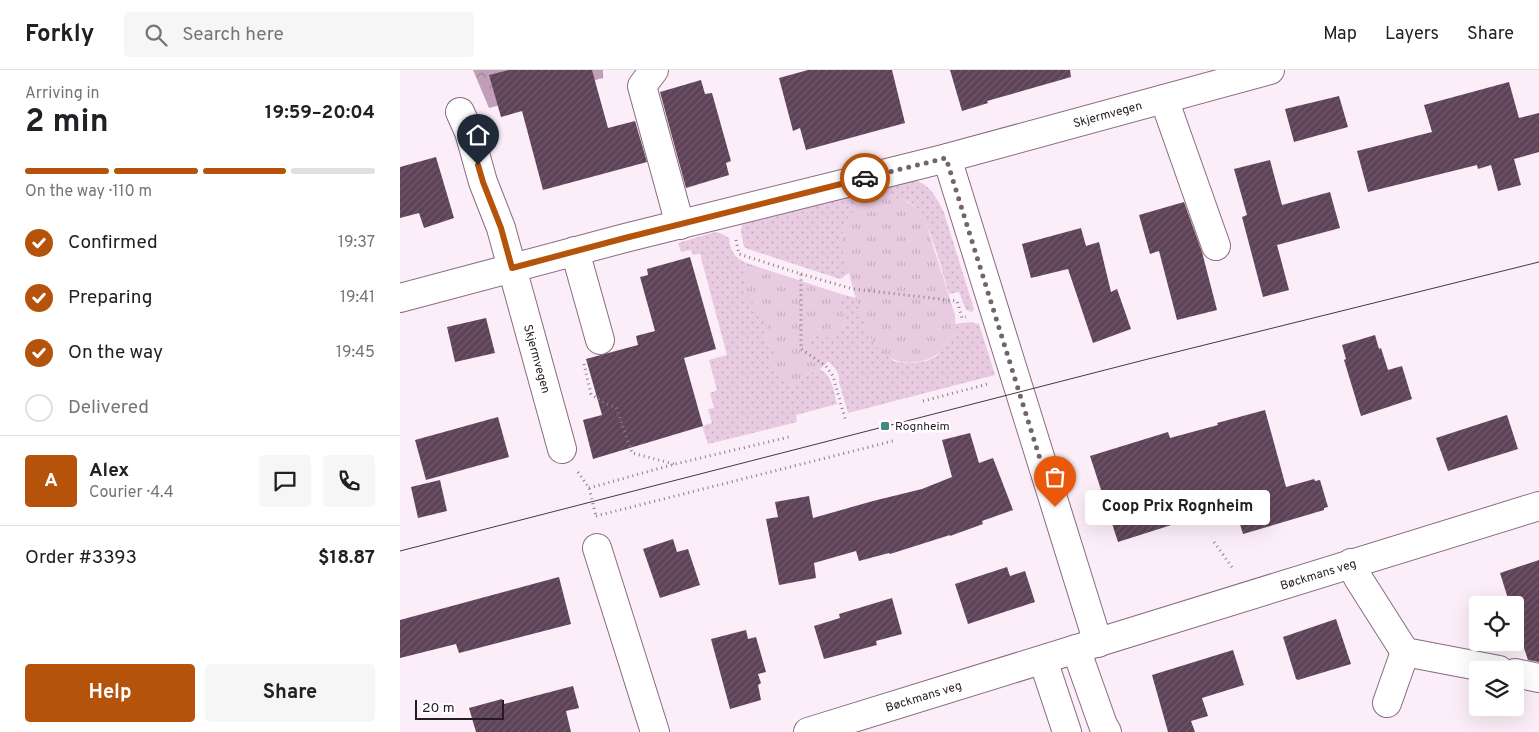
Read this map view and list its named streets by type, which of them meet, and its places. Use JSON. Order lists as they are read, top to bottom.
{
  "streets": {
    "street": ["Skjermvegen", "Bøckmans veg"]
  },
  "places": {
    "transit": ["Rognheim"],
    "other": ["Coop Prix Rognheim"]
  },
  "scale_bar": "20 m",
  "page": {
    "header": "Forkly",
    "search": "Search here",
    "nav": ["Map", "Layers", "Share"],
    "heading": ["2 min", "Arriving in", "19:59–20:04"],
    "panel": [
      "Alex",
      "Courier · 4.4",
      "Order #3393",
      "$18.87"
    ],
    "bar": "On the way · 110 m",
    "list": [
      ["Confirmed", "19:37"],
      ["Preparing", "19:41"],
      ["On the way", "19:45"],
      "Delivered"
    ],
    "round": "A",
    "bubble": "Coop Prix Rognheim",
    "buttons": ["Help", "Share"],
    "scale": "20 m"
  }
}
